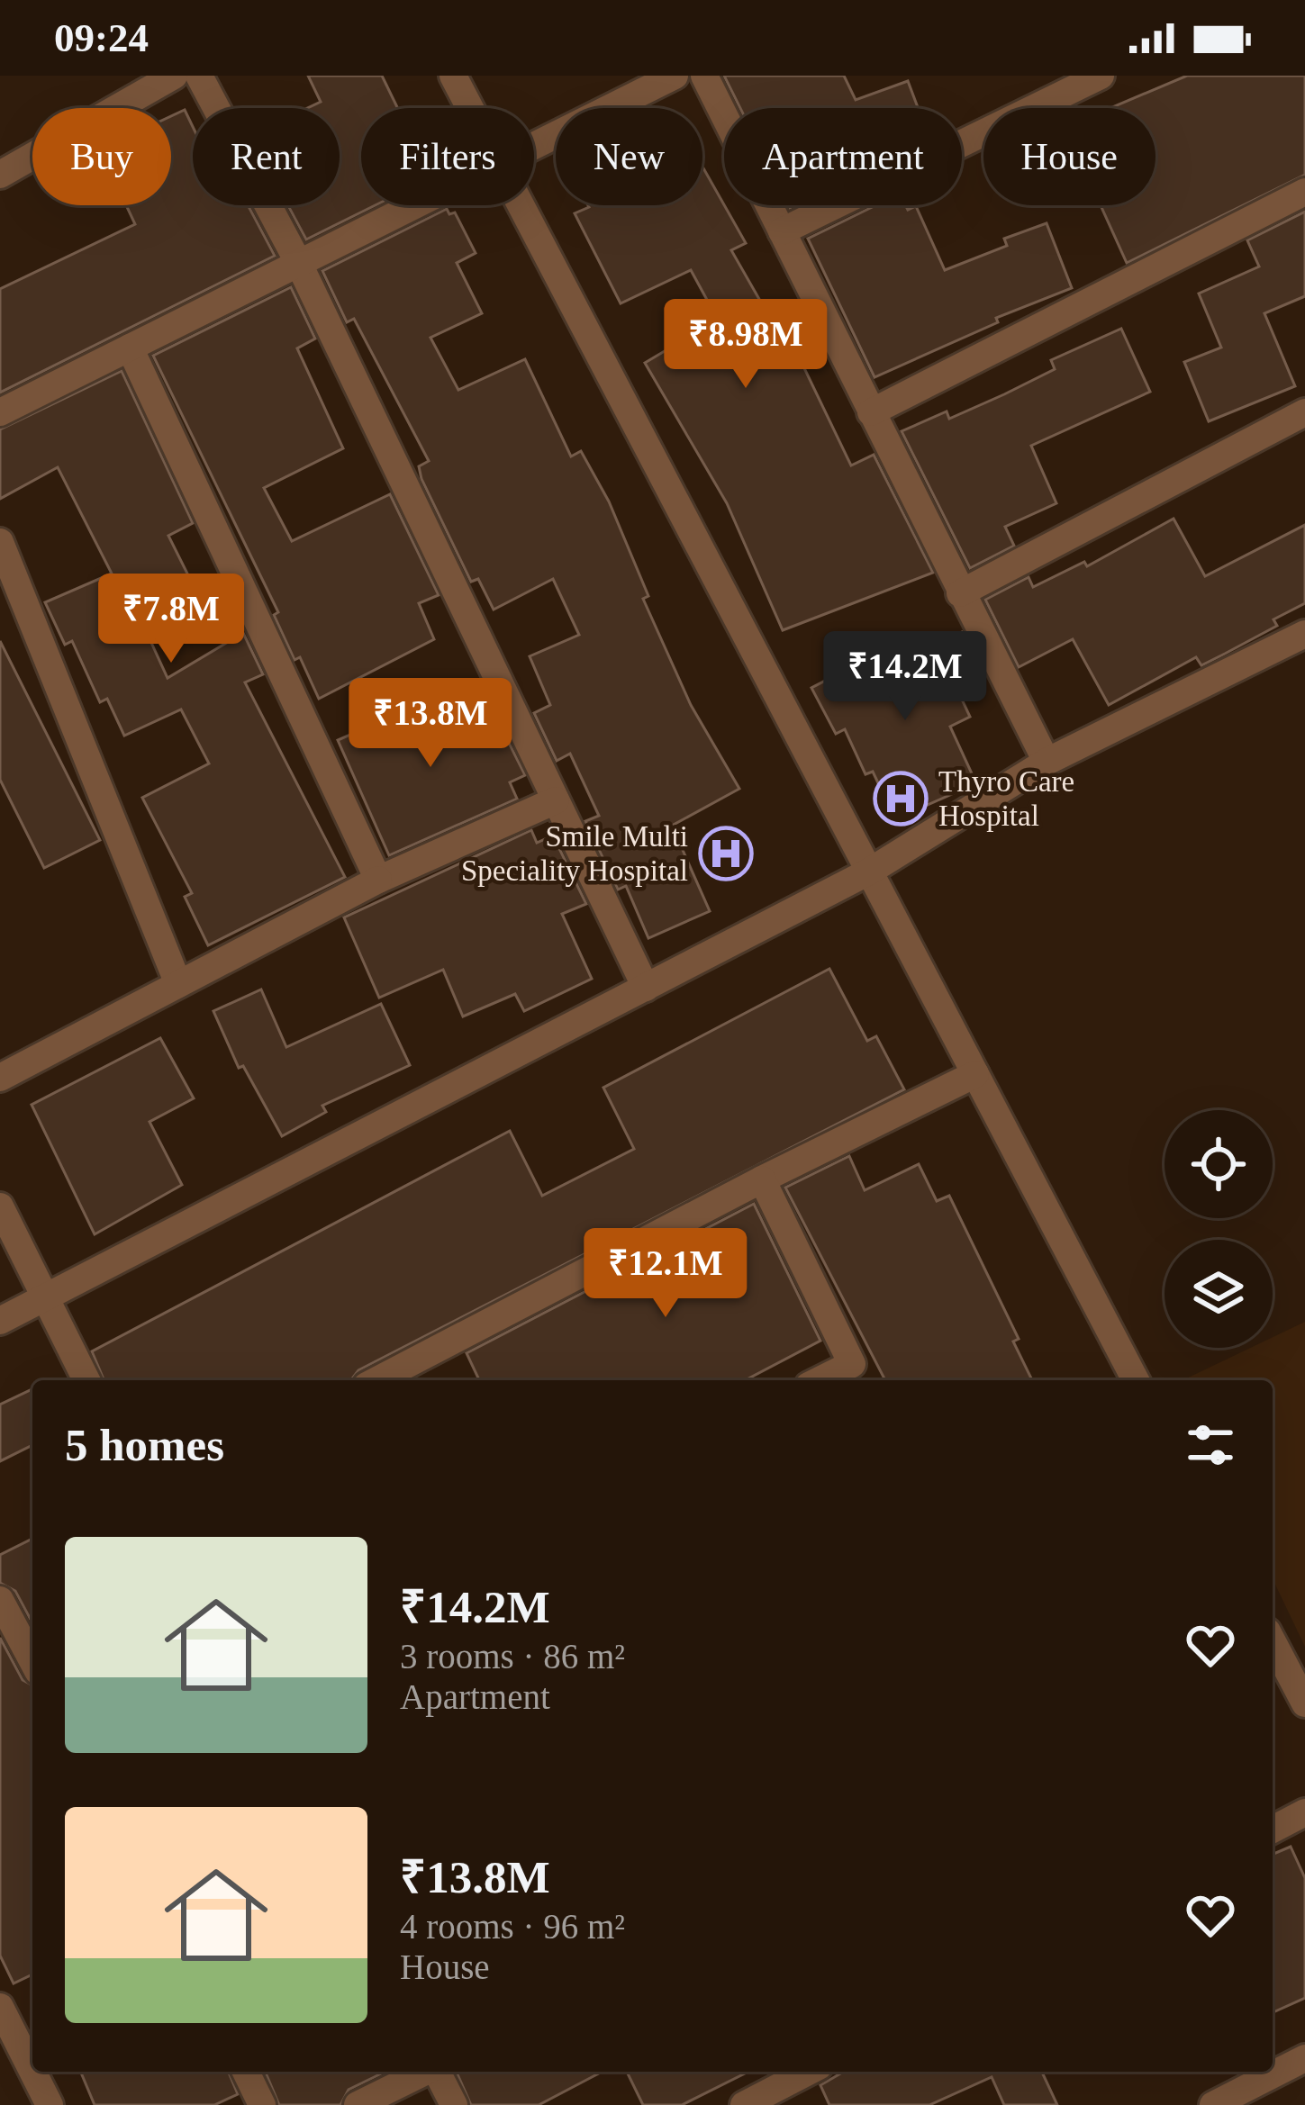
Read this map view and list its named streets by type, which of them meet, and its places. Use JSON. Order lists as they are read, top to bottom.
{
  "places": {
    "hospital": ["Thyro Care Hospital", "Smile Multi Speciality Hospital"]
  },
  "page": {
    "status": "09:24",
    "chip": [
      "Buy",
      "Rent",
      "Filters",
      "New",
      "Apartment",
      "House"
    ],
    "price": [
      "₹8.98M",
      "₹7.8M",
      "₹14.2M",
      "₹13.8M",
      "₹12.1M"
    ],
    "heading": "5 homes",
    "list": [
      {
        "name": "₹14.2M",
        "note": "3 rooms · 86 m² · Apartment"
      },
      {
        "name": "₹13.8M",
        "note": "4 rooms · 96 m² · House"
      }
    ]
  }
}
